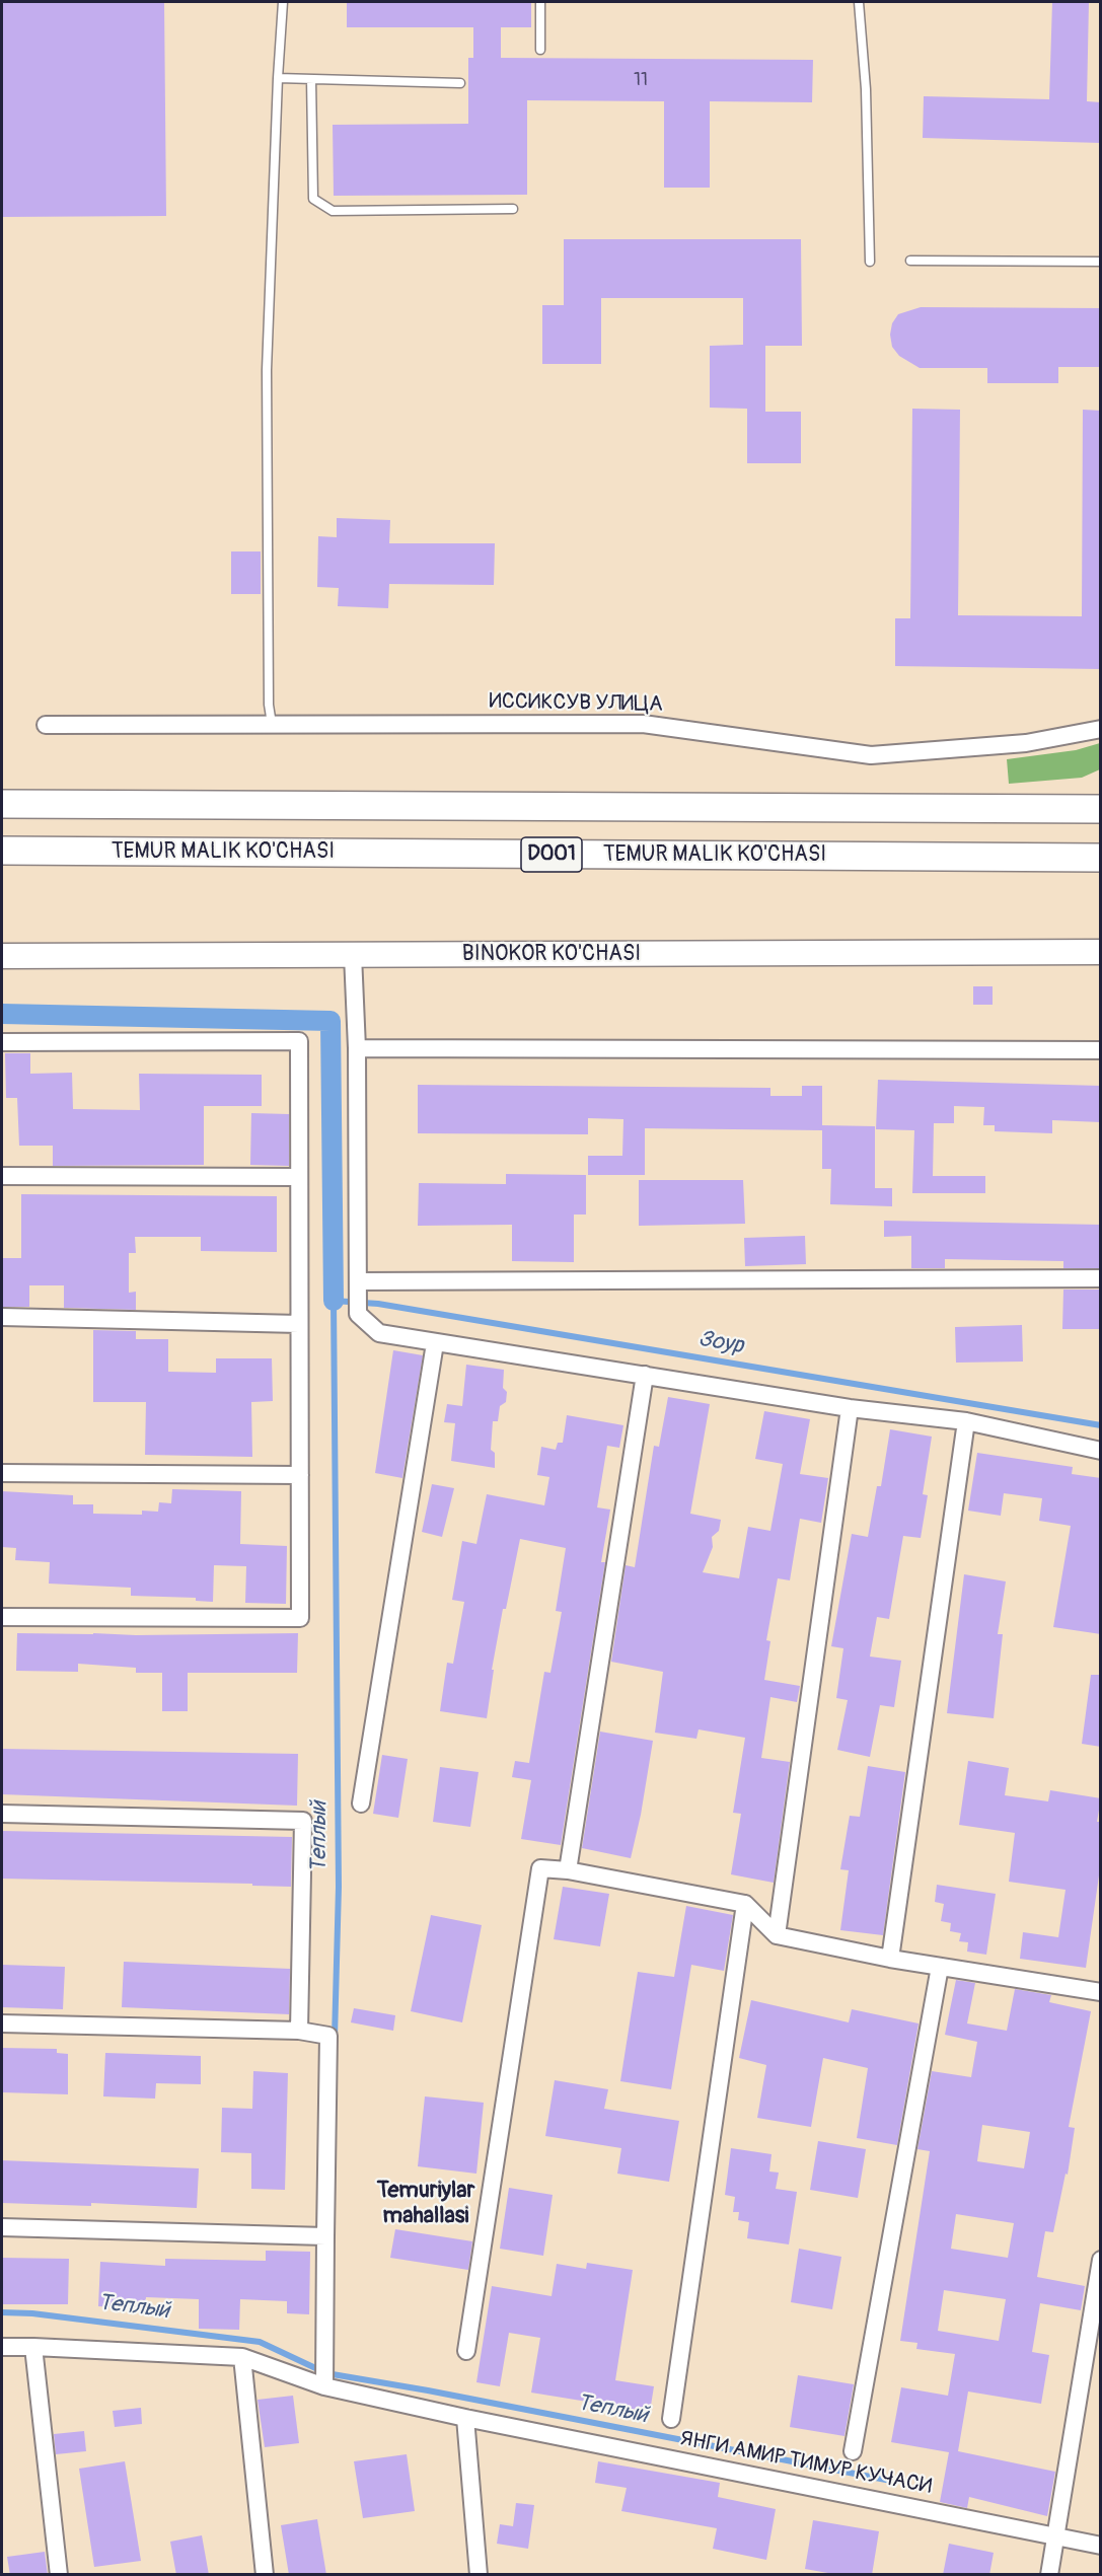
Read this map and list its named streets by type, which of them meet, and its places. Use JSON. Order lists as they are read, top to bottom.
{
  "streets": {
    "highway": ["TEMUR MALIK KO'CHASI", "D001"],
    "main road": ["BINOKOR KO'CHASI"],
    "street": ["ИССИКСУВ УЛИЦА", "ЯНГИ АМИР ТИМУР КУЧАСИ"]
  },
  "districts": ["Temuriylar mahallasi"],
  "water": ["Зоур", "Теплый"],
  "house_numbers": ["11"]
}
